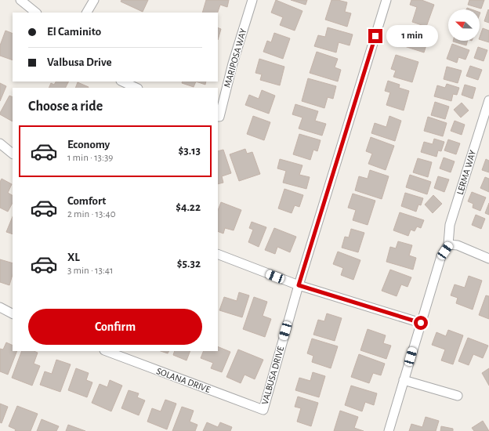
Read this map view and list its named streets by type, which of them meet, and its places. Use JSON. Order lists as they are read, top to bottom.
{
  "streets": {
    "street": [
      "MARIPOSA WAY",
      "LERMA WAY",
      "VALBUSA DRIVE",
      "SOLANA DRIVE"
    ]
  },
  "crossings": [
    ["VALBUSA DRIVE", "SOLANA DRIVE"]
  ],
  "north": "left",
  "page": {
    "banner": ["El Caminito", "Valbusa Drive"],
    "bubble": "1 min",
    "heading": "Choose a ride",
    "list": [
      {
        "name": "Economy",
        "note": "1 min · 13:39",
        "value": "$3.13"
      },
      {
        "name": "Comfort",
        "note": "2 min · 13:40",
        "value": "$4.22"
      },
      {
        "name": "XL",
        "note": "3 min · 13:41",
        "value": "$5.32"
      }
    ],
    "buttons": "Confirm"
  }
}
